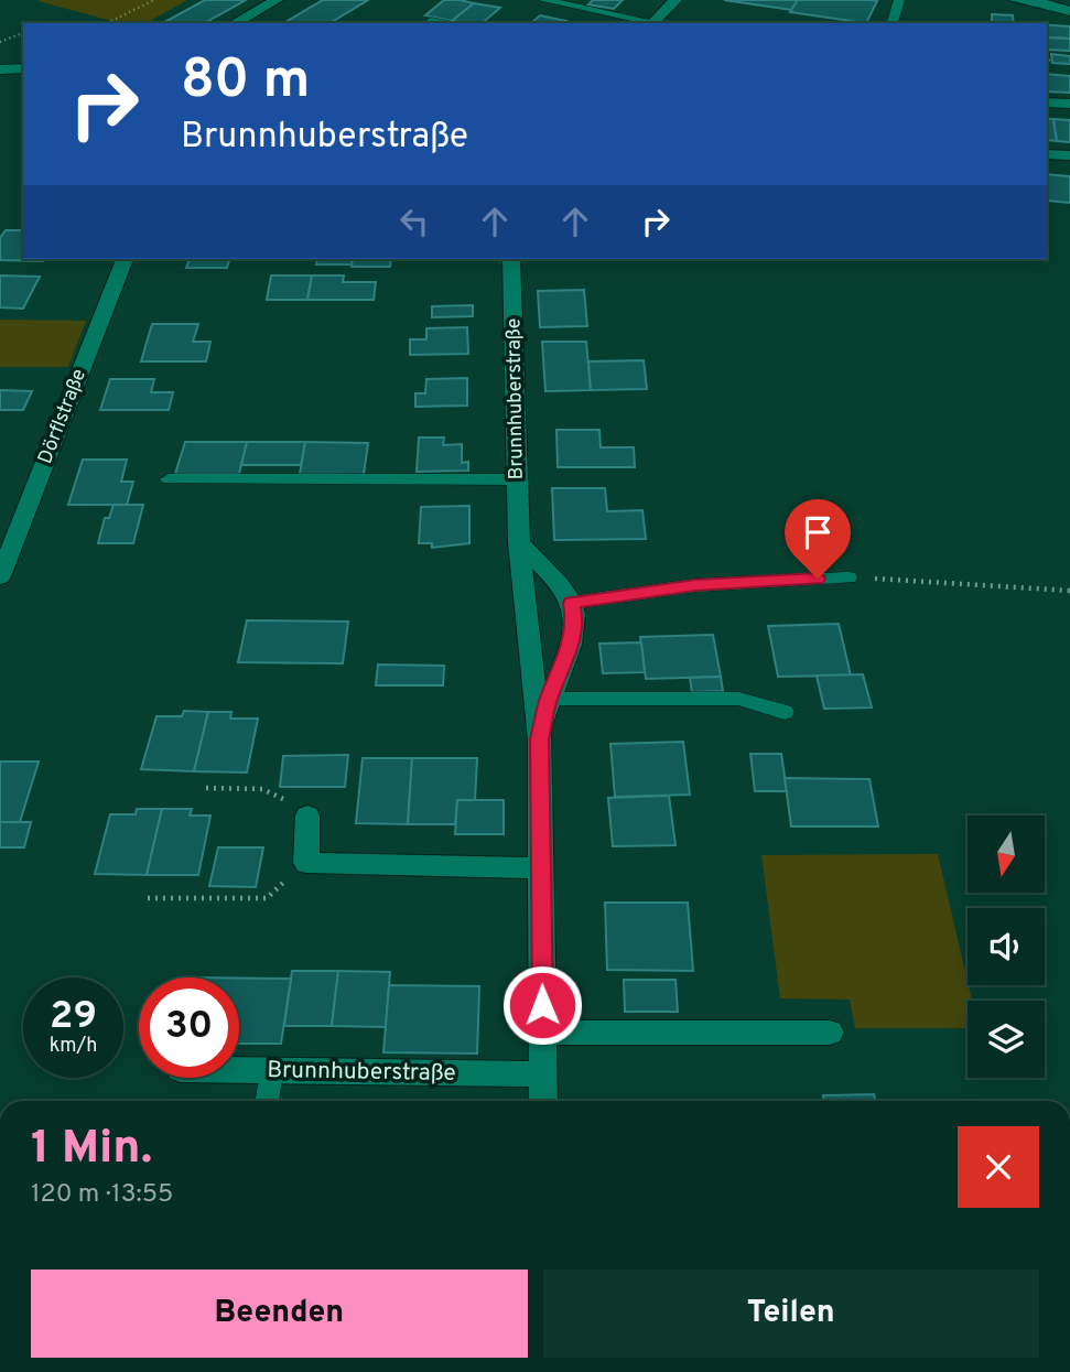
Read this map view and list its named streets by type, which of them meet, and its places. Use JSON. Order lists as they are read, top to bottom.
{
  "streets": {
    "street": ["Brunnhuberstraße", "Dörflstraße"]
  },
  "north": "bottom",
  "page": {
    "turn": ["80 m", "Brunnhuberstraße"],
    "speed": "29 km/h",
    "limit": "30",
    "heading": ["1 Min.", "120 m · 13:55"],
    "buttons": ["Beenden", "Teilen"]
  }
}
